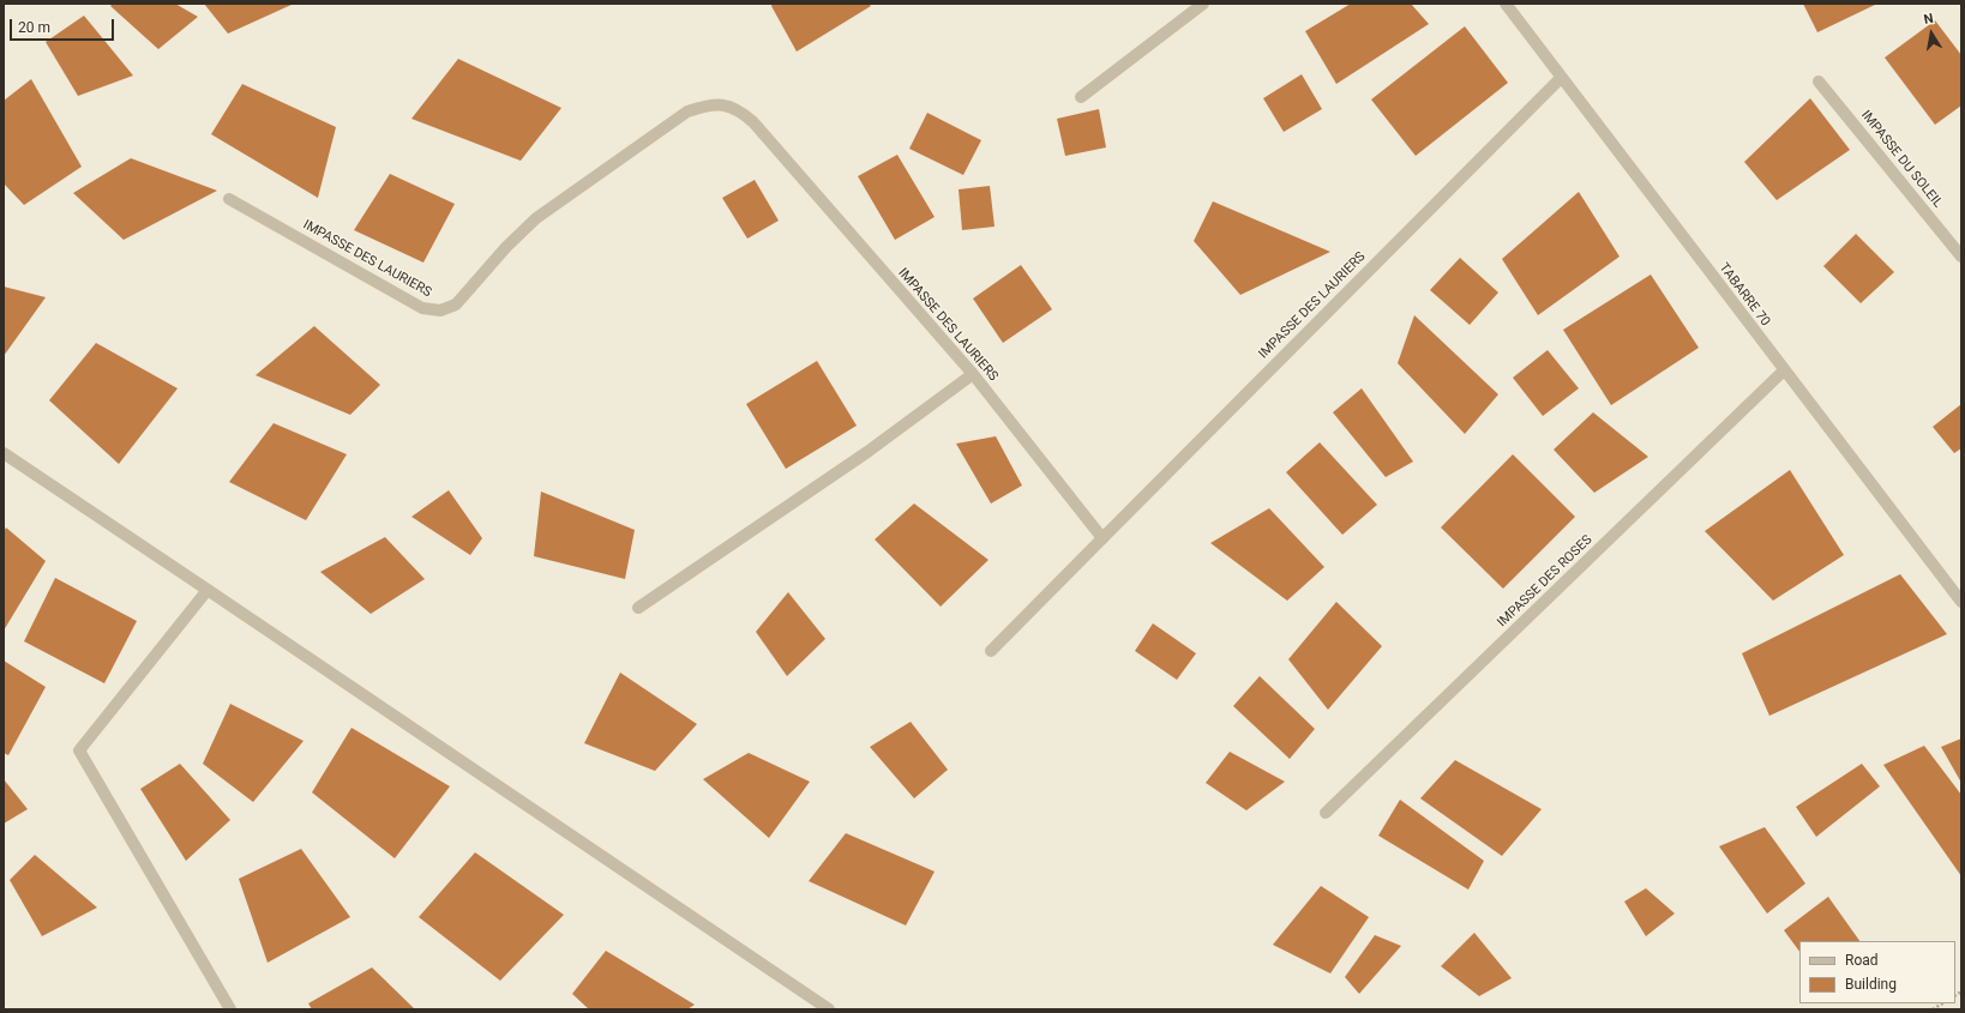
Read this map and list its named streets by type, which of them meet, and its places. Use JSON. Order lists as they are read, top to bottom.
{
  "streets": {
    "street": [
      "IMPASSE DU SOLEIL",
      "IMPASSE DES LAURIERS",
      "TABARRE 70",
      "IMPASSE DES ROSES"
    ]
  },
  "crossings": [
    ["IMPASSE DES LAURIERS", "TABARRE 70"],
    ["TABARRE 70", "IMPASSE DES ROSES"]
  ],
  "legend": ["Road", "Building"],
  "scale_bar": "20 m",
  "north": "top"
}
